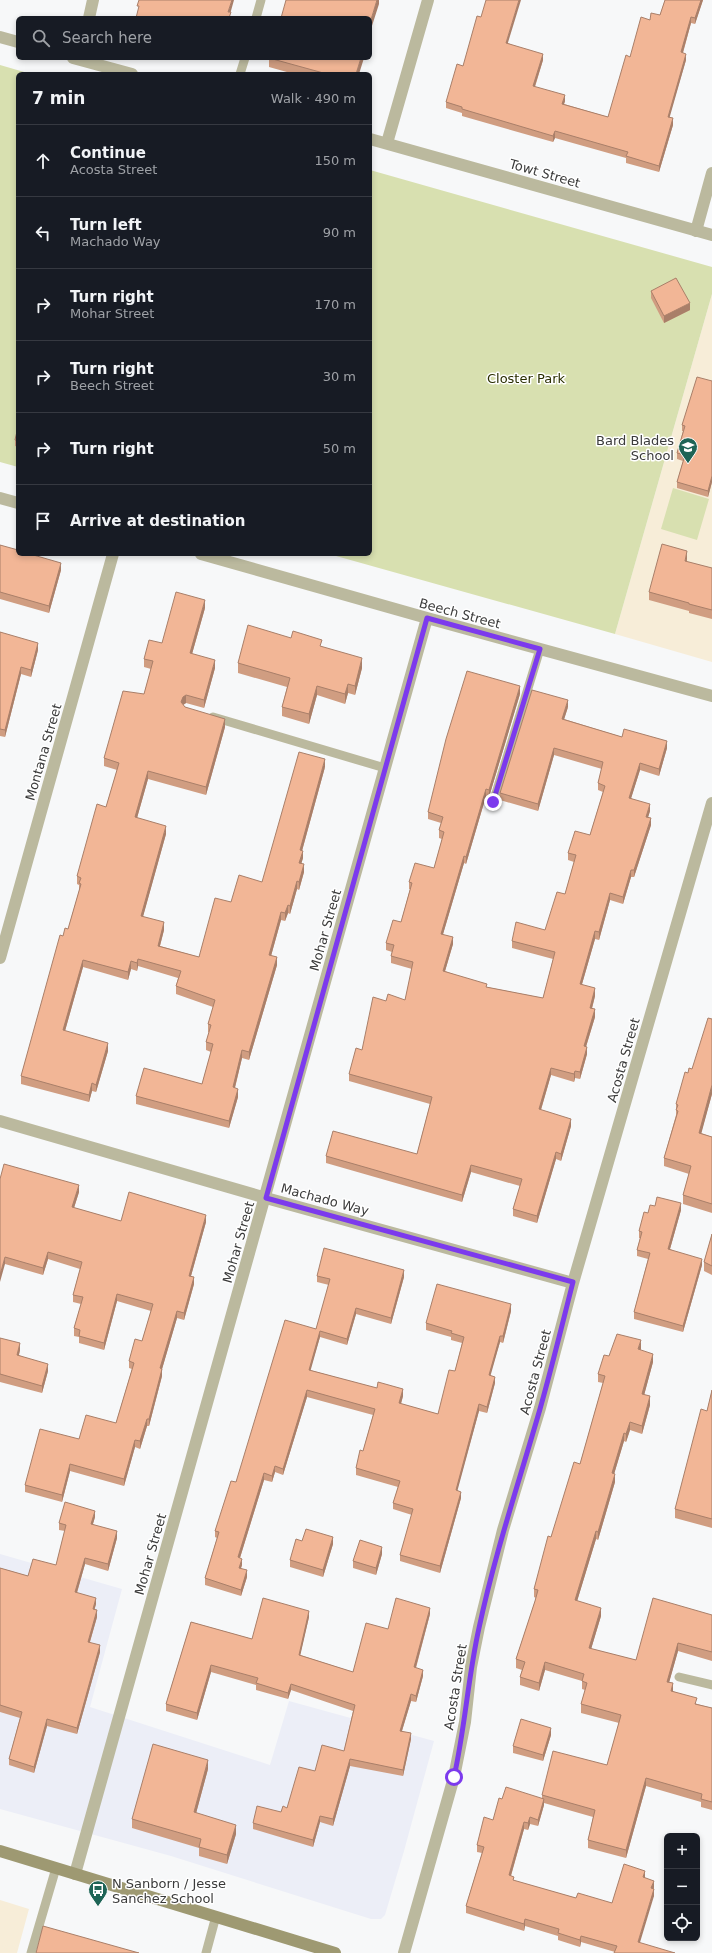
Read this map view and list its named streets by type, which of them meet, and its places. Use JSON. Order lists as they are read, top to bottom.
{
  "streets": {
    "street": [
      "Towt Street",
      "Beech Street",
      "Montana Street",
      "Mohar Street",
      "Acosta Street",
      "Machado Way"
    ]
  },
  "crossings": [
    ["Beech Street", "Mohar Street"],
    ["Mohar Street", "Machado Way"],
    ["Acosta Street", "Machado Way"]
  ],
  "parks": ["Closter Park"],
  "places": {
    "school or university": ["Bard Blades School"],
    "bus stop": ["N Sanborn / Jesse Sanchez School"]
  },
  "page": {
    "search": "Search here",
    "heading": ["7 min", "Walk · 490 m"],
    "list": [
      ["Continue", "Acosta Street", "150 m"],
      ["Turn left", "Machado Way", "90 m"],
      ["Turn right", "Mohar Street", "170 m"],
      ["Turn right", "Beech Street", "30 m"],
      ["Turn right", "50 m"],
      "Arrive at destination"
    ],
    "map_buttons": ["+", "−"]
  }
}
